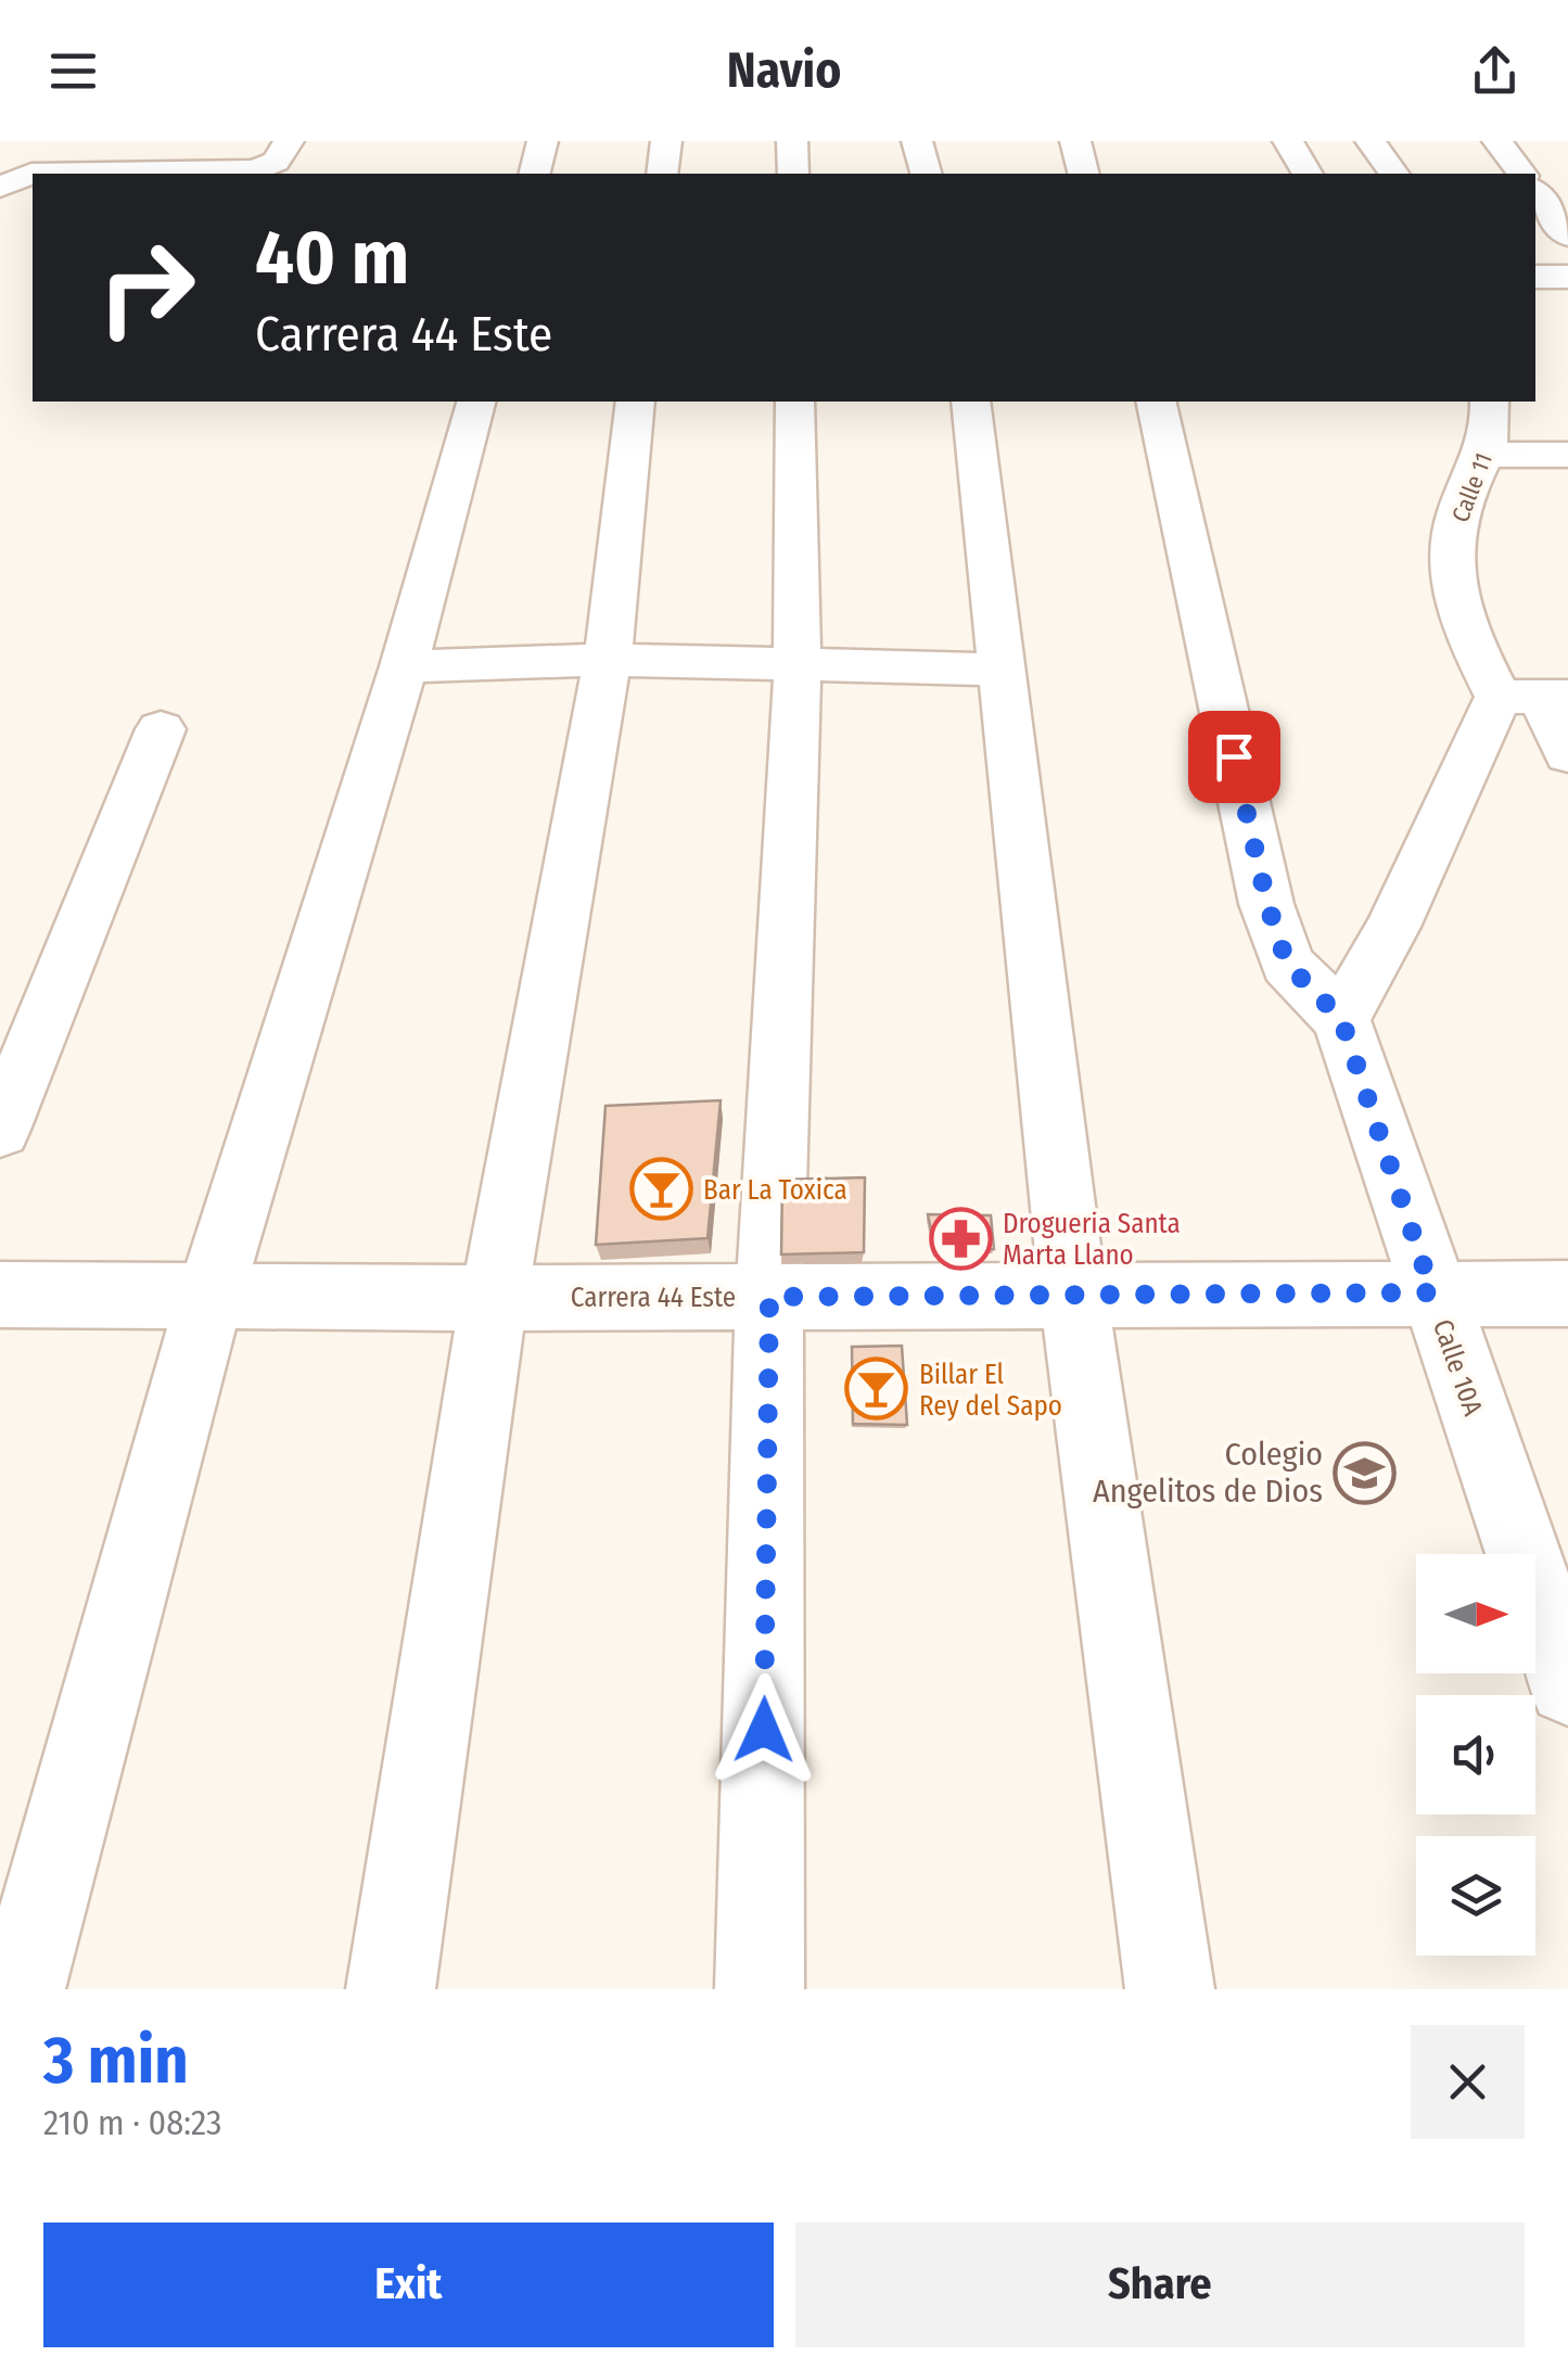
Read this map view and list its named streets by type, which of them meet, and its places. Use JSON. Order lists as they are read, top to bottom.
{
  "streets": {
    "street": ["Calle 11", "Carrera 44 Este", "Calle 10A"]
  },
  "crossings": [
    ["Carrera 44 Este", "Calle 10A"]
  ],
  "places": {
    "bar": ["Bar La Toxica", "Billar El Rey del Sapo"],
    "pharmacy": ["Drogueria Santa Marta Llano"],
    "school or university": ["Colegio Angelitos de Dios"]
  },
  "north": "right",
  "page": {
    "header": "Navio",
    "turn": ["40 m", "Carrera 44 Este"],
    "heading": ["3 min", "210 m · 08:23"],
    "buttons": ["Exit", "Share"]
  }
}
